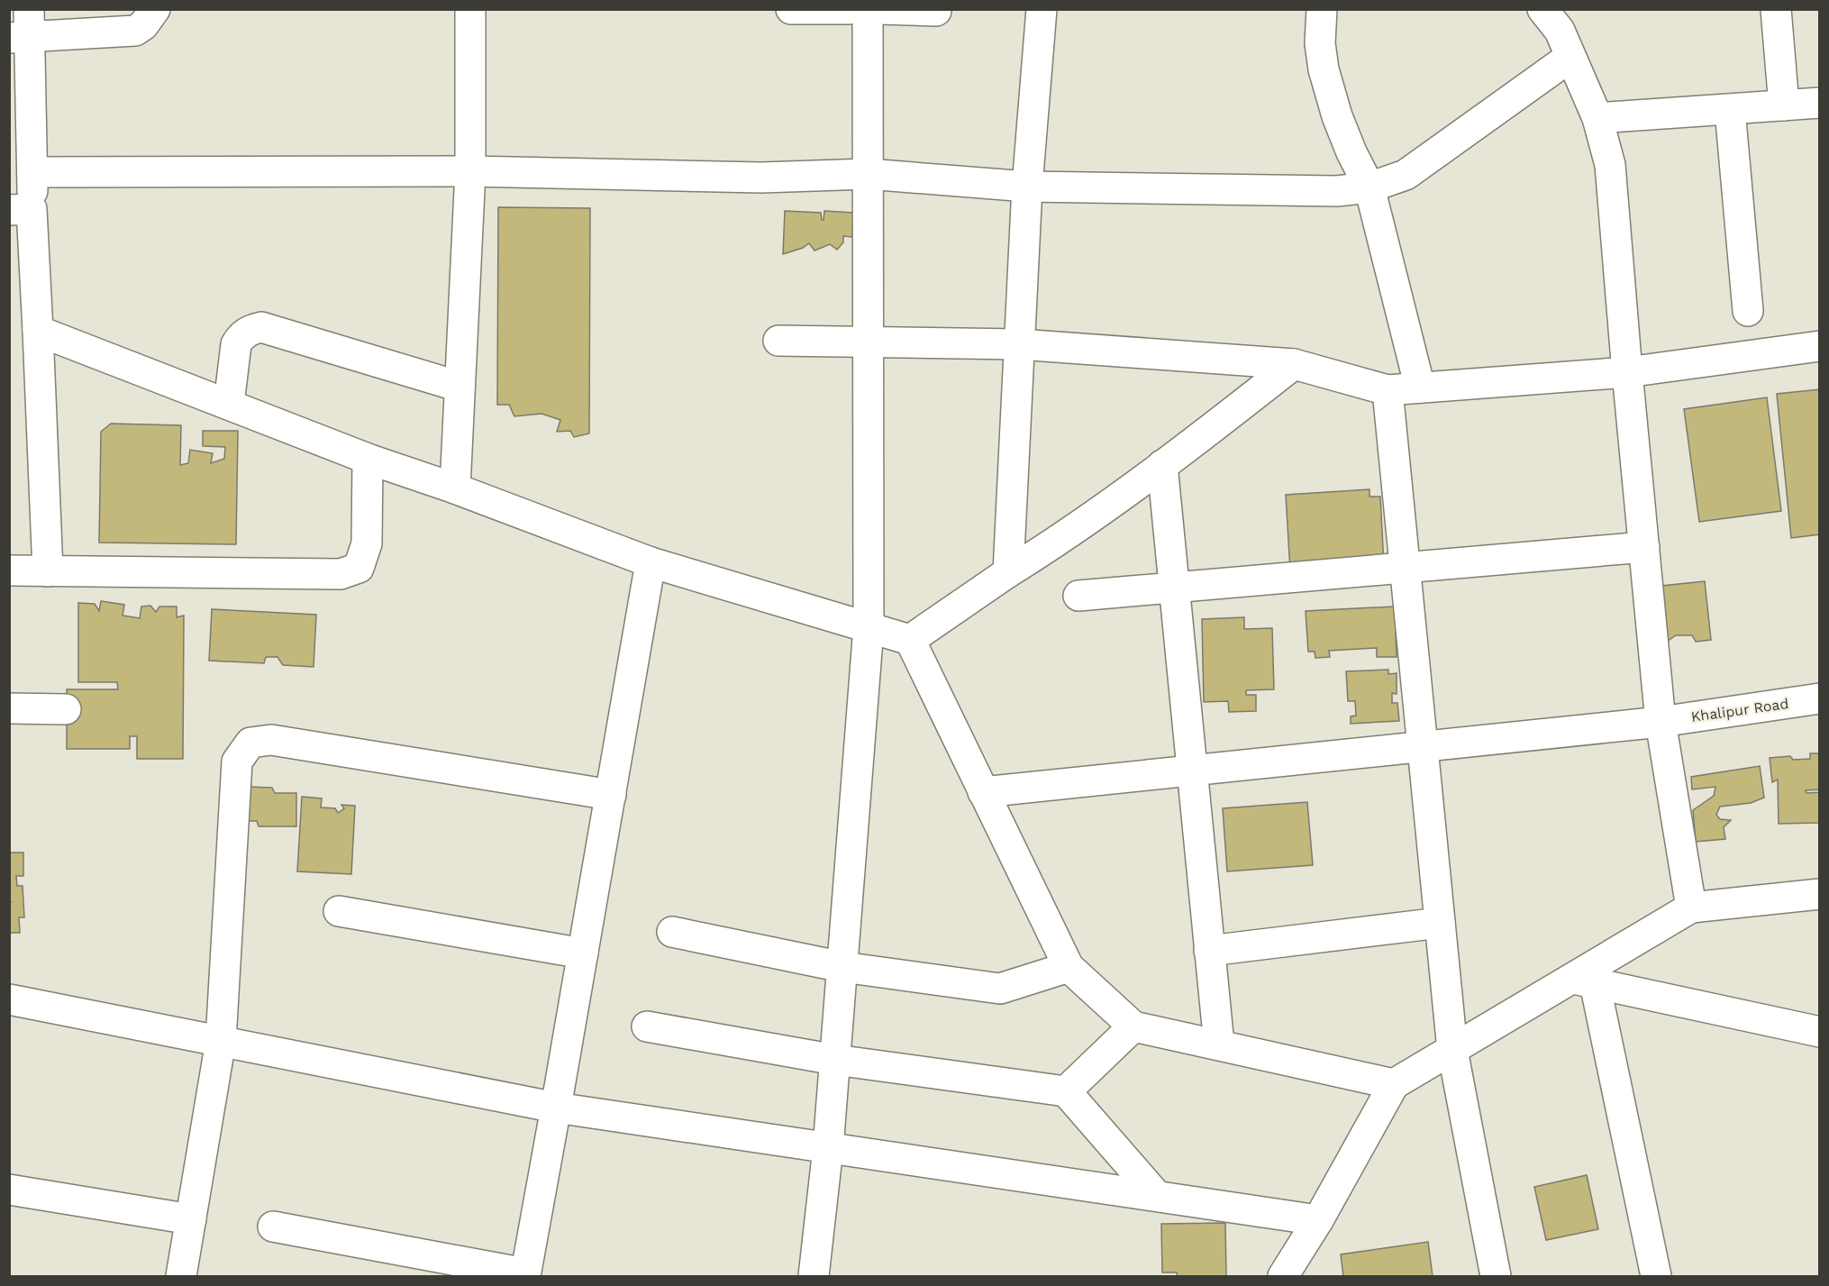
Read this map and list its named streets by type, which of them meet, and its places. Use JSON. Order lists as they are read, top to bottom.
{
  "streets": {
    "street": ["Khalipur Road"]
  }
}
